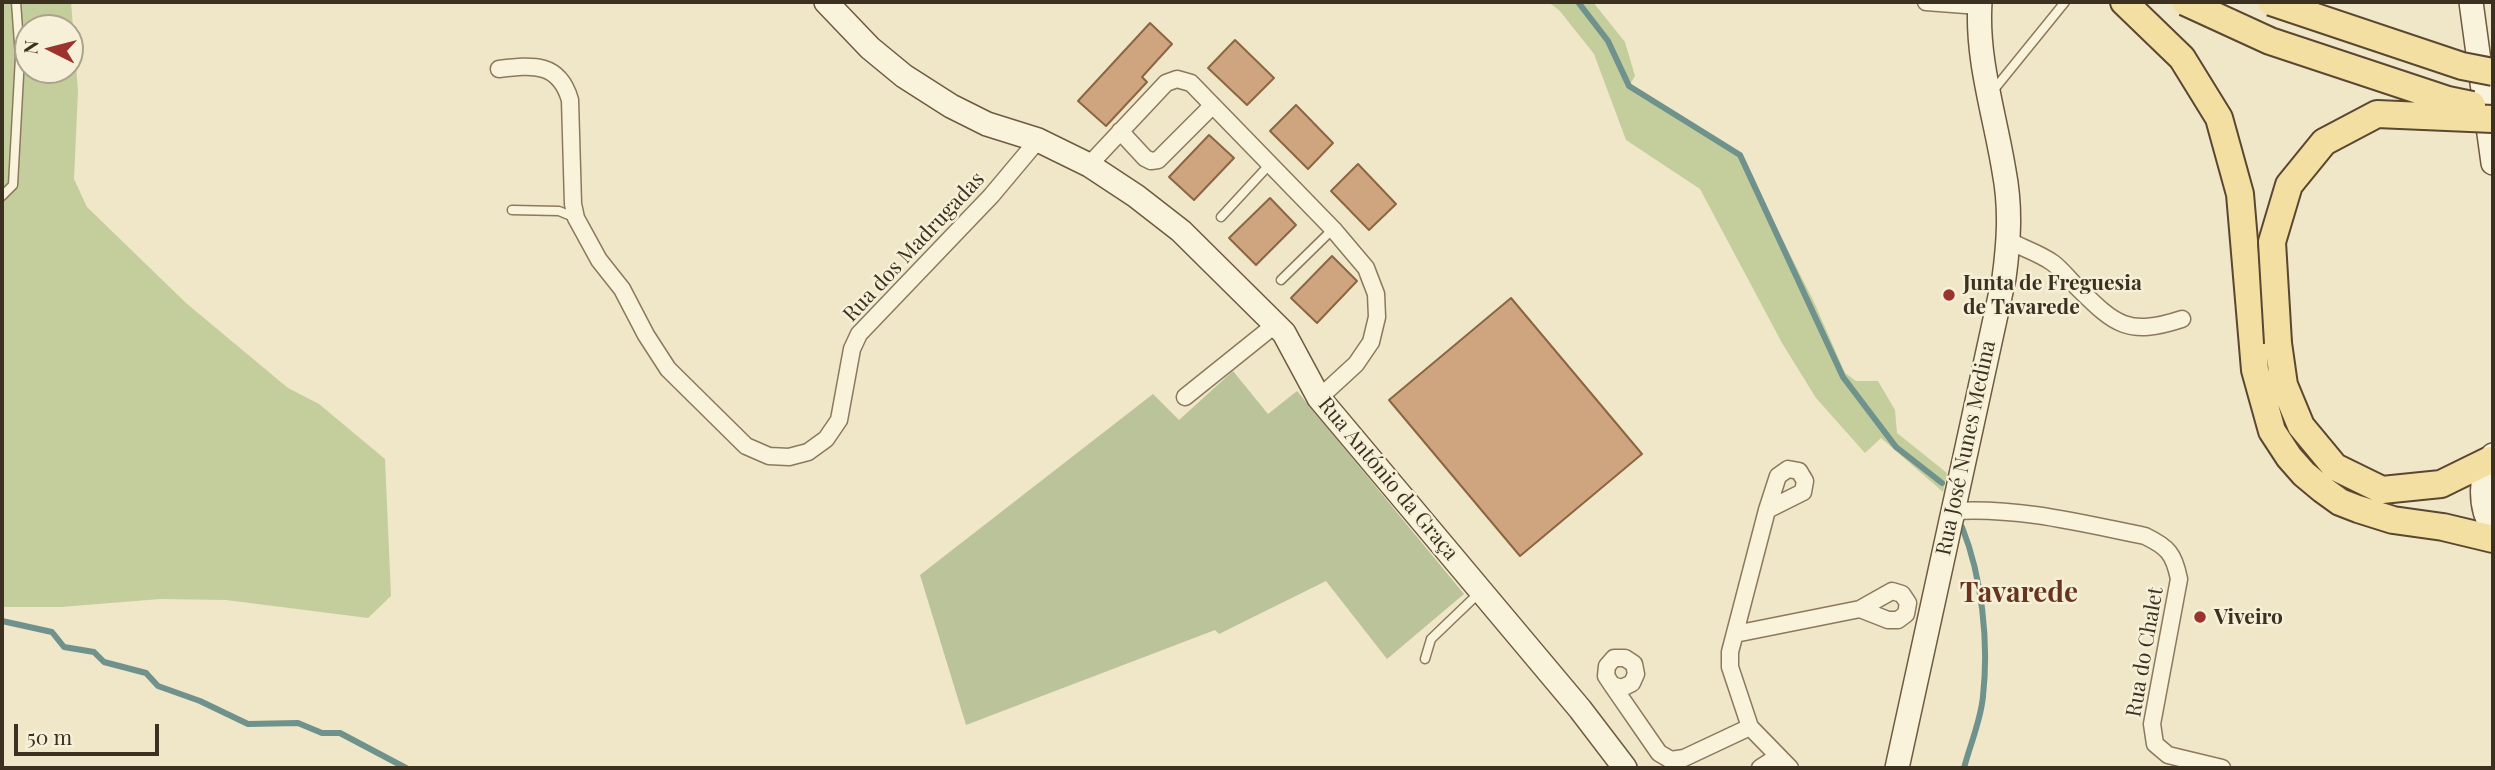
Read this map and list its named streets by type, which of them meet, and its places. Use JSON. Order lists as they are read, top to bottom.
{
  "streets": {
    "street": [
      "Rua dos Madrugadas",
      "Rua José Nunes Medina",
      "Rua António da Graça",
      "Rua do Chalet"
    ]
  },
  "crossings": [
    ["Rua dos Madrugadas", "Rua António da Graça"],
    ["Rua José Nunes Medina", "Rua do Chalet"]
  ],
  "districts": ["Tavarede"],
  "places": ["Junta de Freguesia de Tavarede", "Viveiro"],
  "scale_bar": "50 m",
  "north": "left"
}
